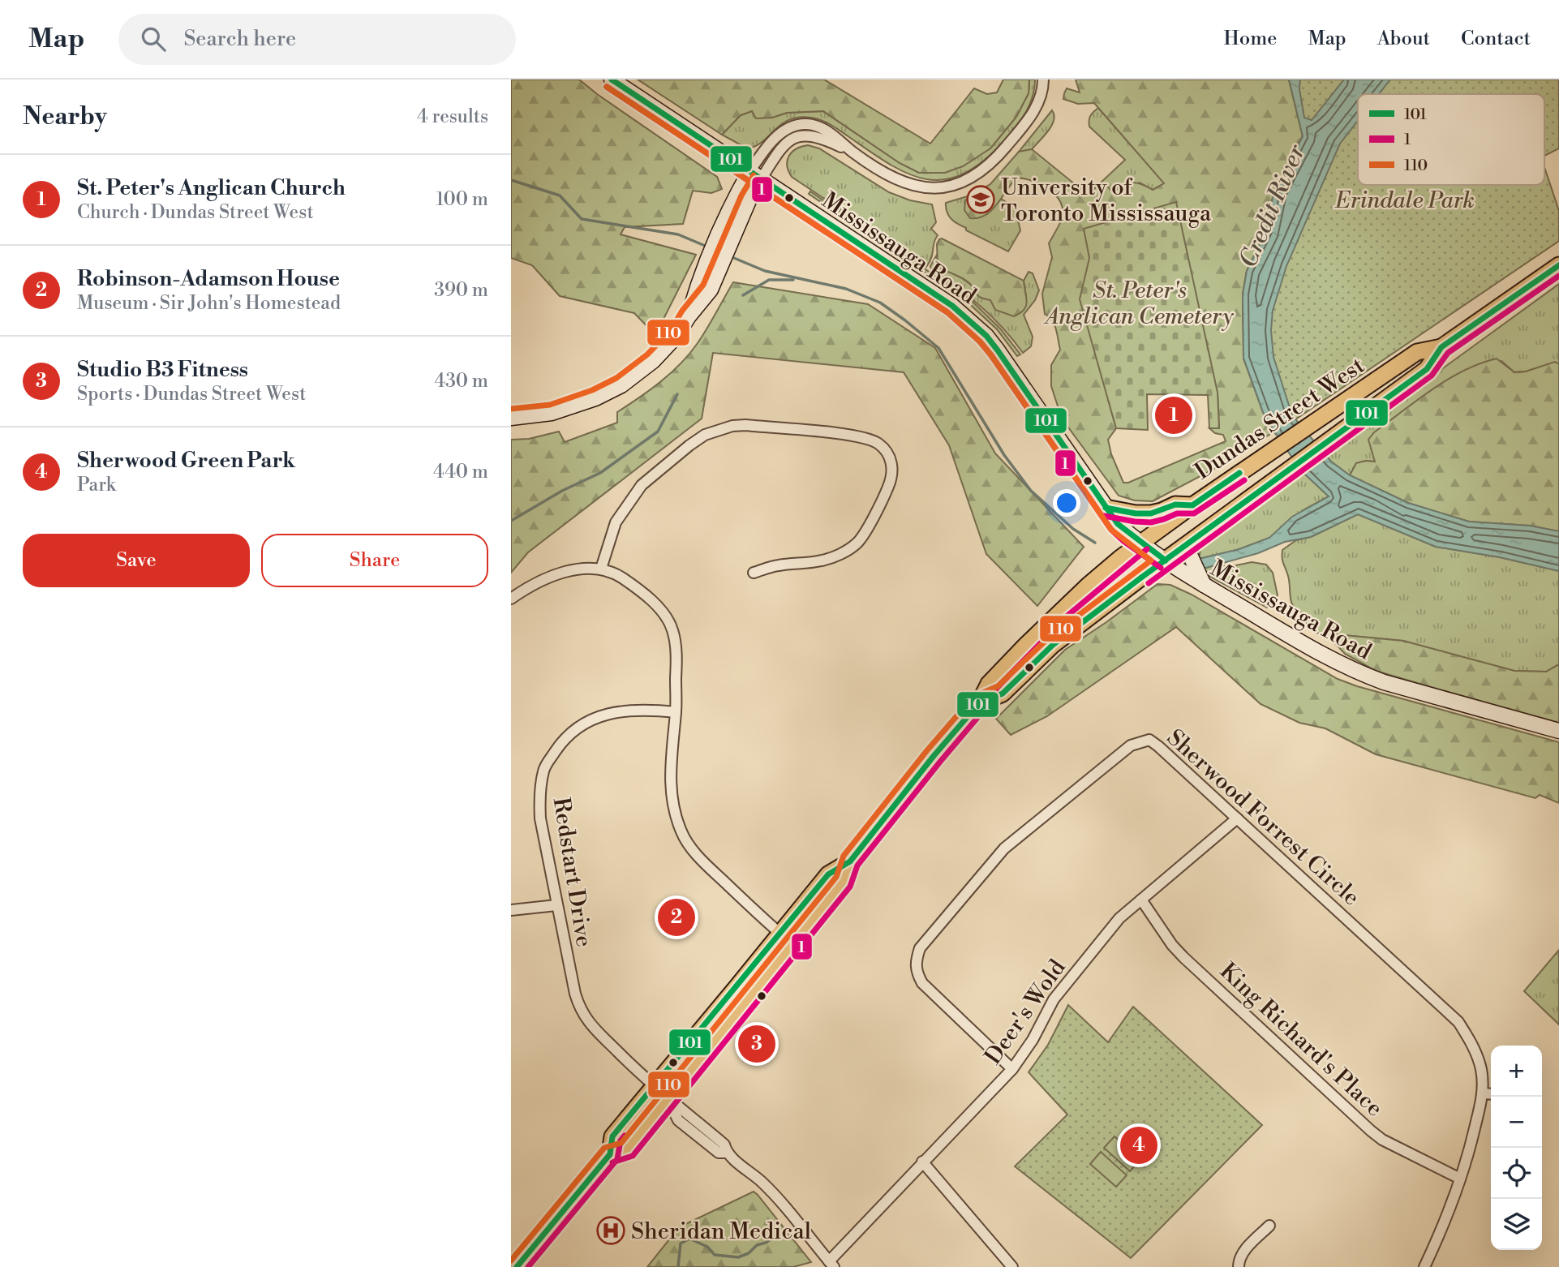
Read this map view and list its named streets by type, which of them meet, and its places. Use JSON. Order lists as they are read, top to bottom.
{
  "streets": {
    "main road": ["Mississauga Road", "Dundas Street West"],
    "street": [
      "Sherwood Forrest Circle",
      "Redstart Drive",
      "Deer's Wold",
      "King Richard's Place"
    ]
  },
  "crossings": [
    ["Mississauga Road", "Dundas Street West"],
    ["Dundas Street West", "Redstart Drive"],
    ["Sherwood Forrest Circle", "Deer's Wold"],
    ["Sherwood Forrest Circle", "King Richard's Place"],
    ["Redstart Drive", "Deer's Wold"],
    ["Deer's Wold", "King Richard's Place"]
  ],
  "water": ["Credit River"],
  "parks": ["Erindale Park", "St. Peter's Anglican Cemetery"],
  "places": {
    "school or university": ["University of Toronto Mississauga"],
    "hospital": ["Sheridan Medical"]
  },
  "lines": ["transit line 101", "transit line 1", "transit line 110"],
  "legend": ["101", "1", "110"],
  "page": {
    "header": "Map",
    "search": "Search here",
    "nav": [
      "Home",
      "Map",
      "About",
      "Contact"
    ],
    "heading": ["Nearby", "4 results"],
    "list": [
      {
        "mark": "1",
        "name": "St. Peter's Anglican Church",
        "note": "Church · Dundas Street West",
        "value": "100 m"
      },
      {
        "mark": "2",
        "name": "Robinson-Adamson House",
        "note": "Museum · Sir John's Homestead",
        "value": "390 m"
      },
      {
        "mark": "3",
        "name": "Studio B3 Fitness",
        "note": "Sports · Dundas Street West",
        "value": "430 m"
      },
      {
        "mark": "4",
        "name": "Sherwood Green Park",
        "note": "Park",
        "value": "440 m"
      }
    ],
    "pins": [
      "1",
      "2",
      "3",
      "4"
    ],
    "buttons": ["Save", "Share"],
    "map_buttons": ["+", "−"]
  }
}
